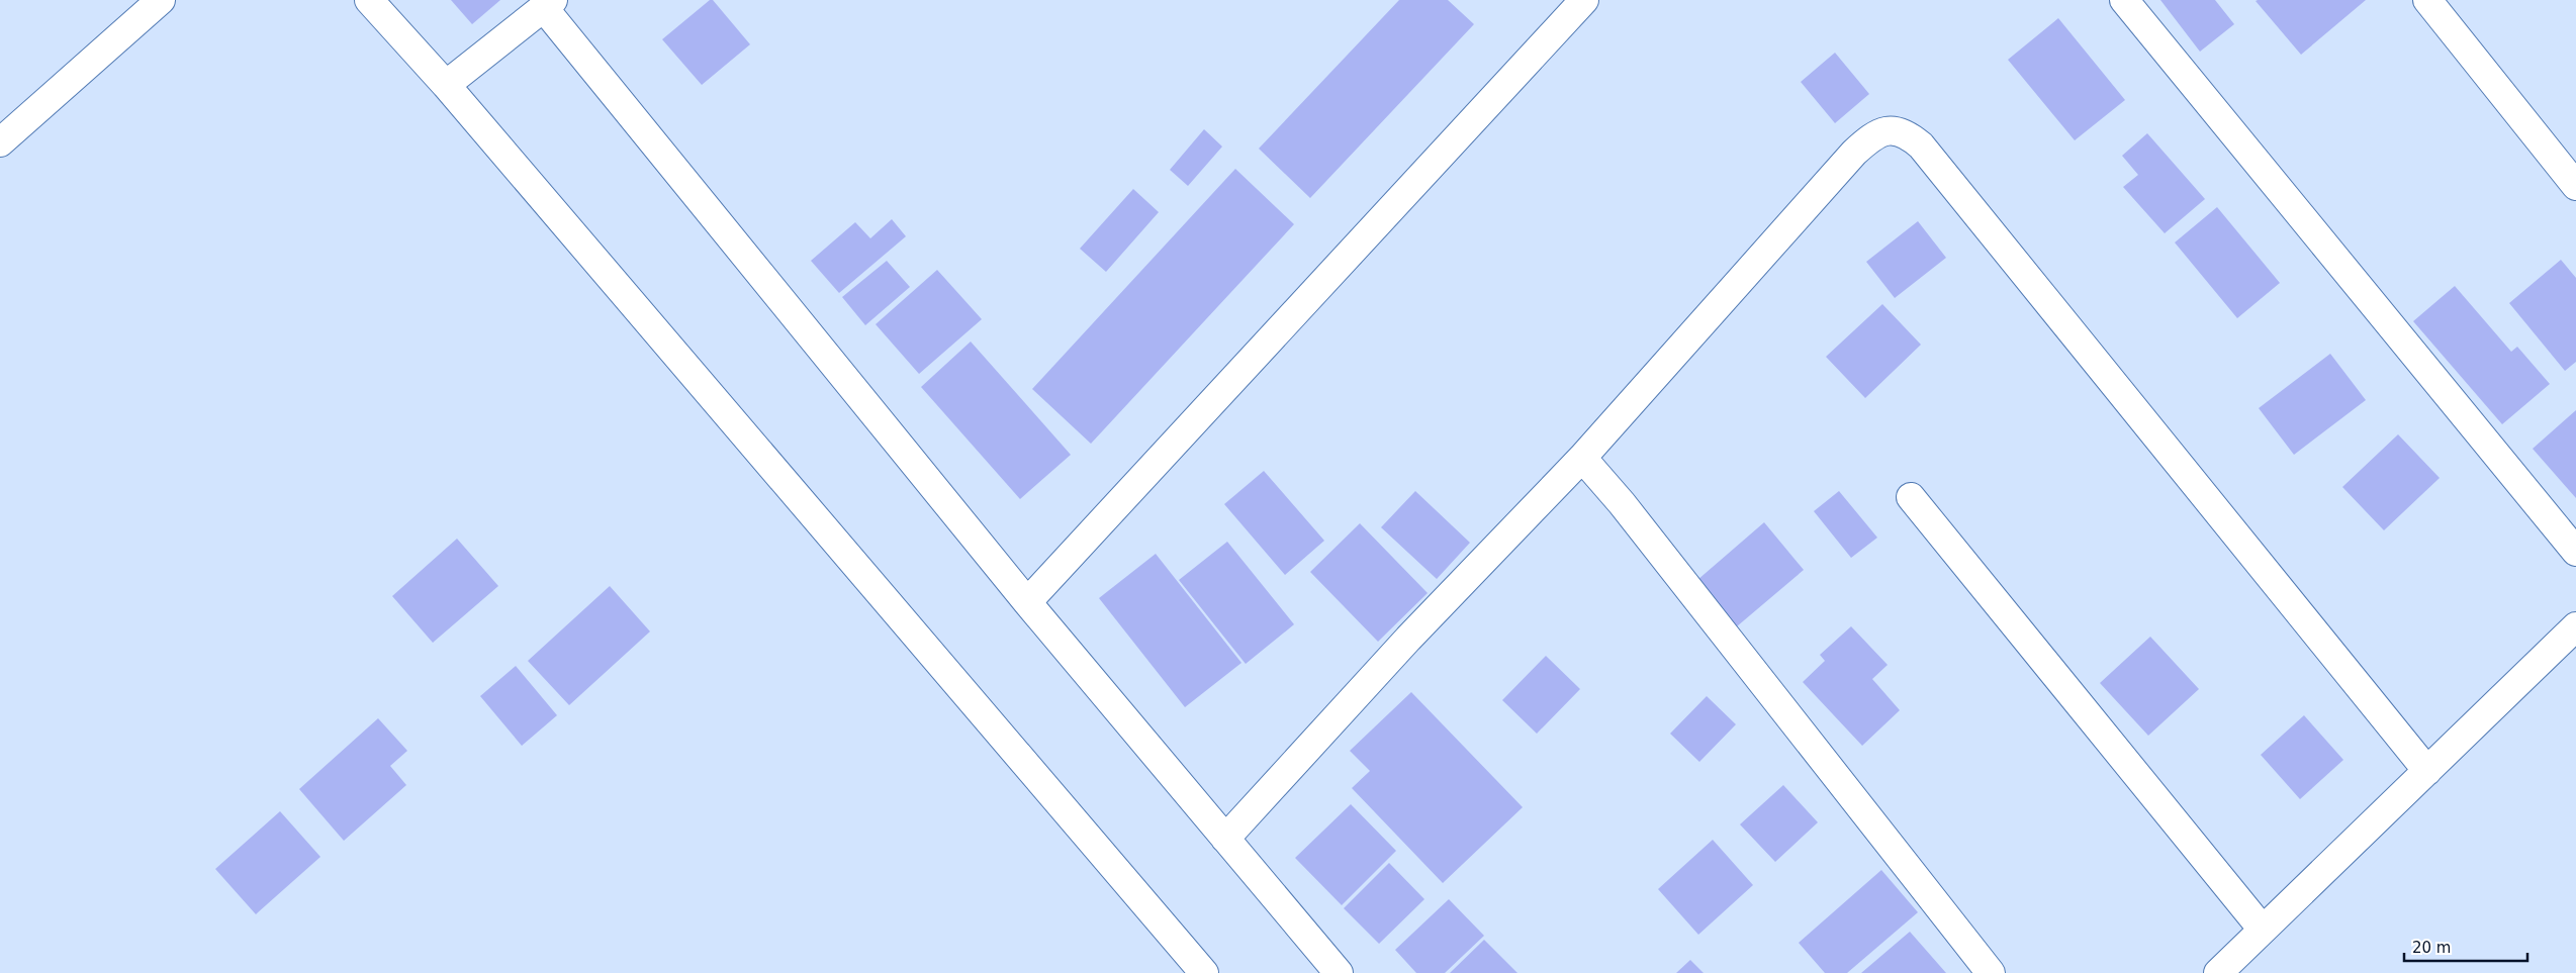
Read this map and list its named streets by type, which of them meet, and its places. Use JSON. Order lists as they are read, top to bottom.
{
  "scale_bar": "20 m"
}
